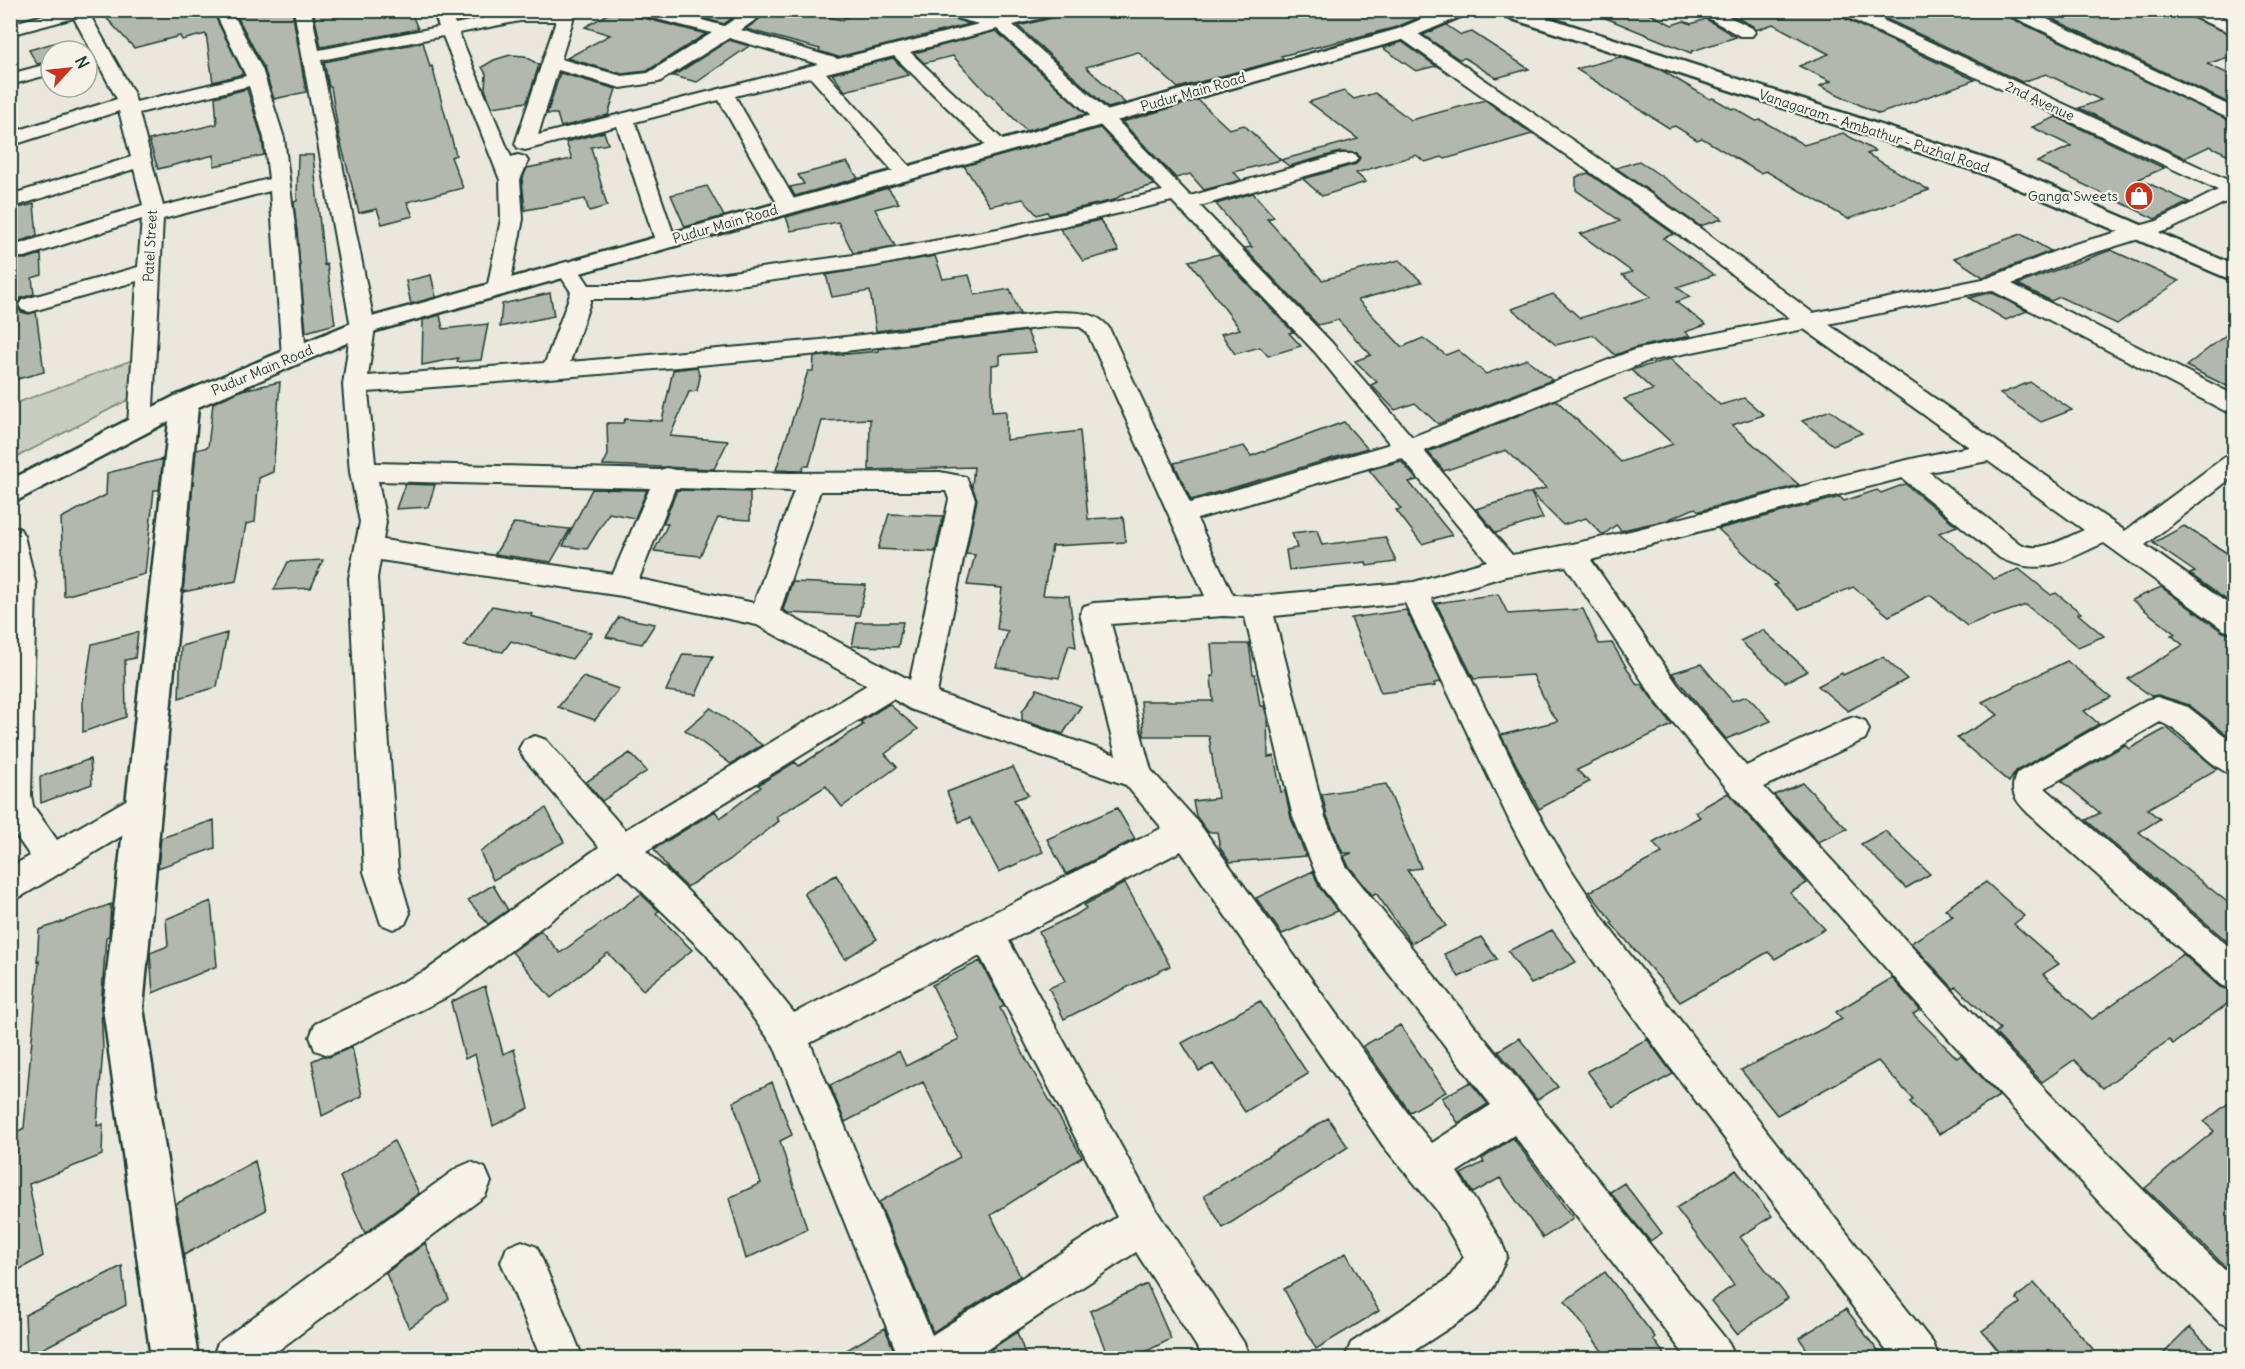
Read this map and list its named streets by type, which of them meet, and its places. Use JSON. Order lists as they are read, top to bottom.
{
  "streets": {
    "street": [
      "Pudur Main Road",
      "2nd Avenue",
      "Vanagaram - Ambathur - Puzhal Road",
      "Patel Street"
    ]
  },
  "crossings": [
    ["Pudur Main Road", "Patel Street"]
  ],
  "places": {
    "shop": ["Ganga Sweets"]
  },
  "north": "top right"
}
